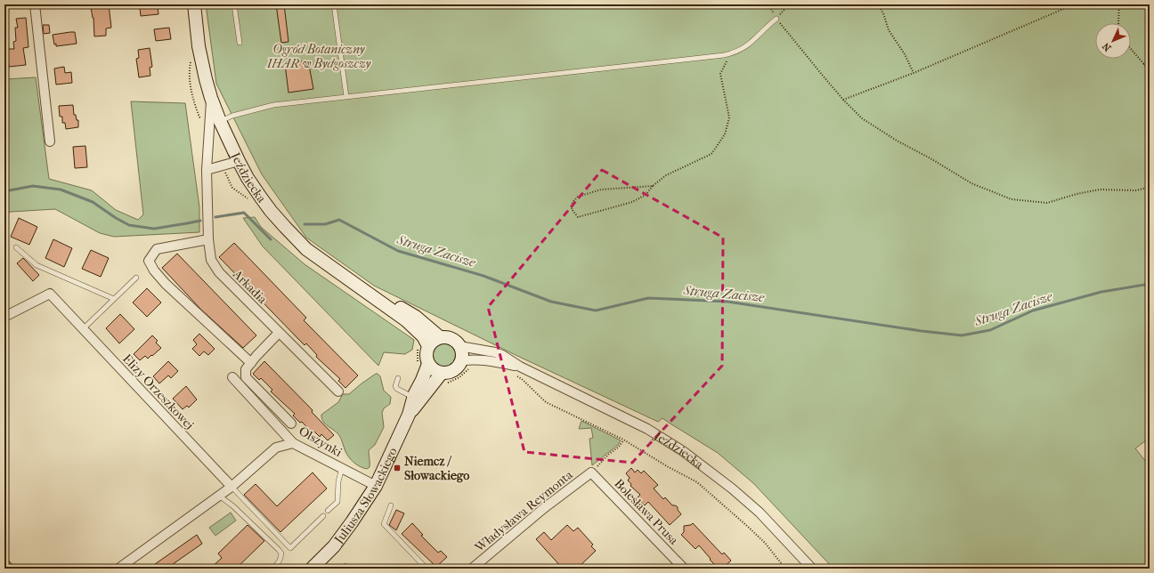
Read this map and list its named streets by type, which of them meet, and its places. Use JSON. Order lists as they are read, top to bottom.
{
  "streets": {
    "street": [
      "Jeździecka",
      "Arkadia",
      "Elizy Orzeszkowej",
      "Olszynki",
      "Juliusza Słowackiego",
      "Władysława Reymonta",
      "Bolesława Prusa"
    ]
  },
  "crossings": [
    ["Jeździecka", "Arkadia"],
    ["Jeździecka", "Juliusza Słowackiego"],
    ["Olszynki", "Juliusza Słowackiego"],
    ["Władysława Reymonta", "Bolesława Prusa"]
  ],
  "water": ["Struga Zacisze"],
  "parks": ["Ogród Botaniczny IHAR w Bydgoszczy"],
  "places": {
    "transit": ["Niemcz / Słowackiego"]
  },
  "north": "bottom left"
}
